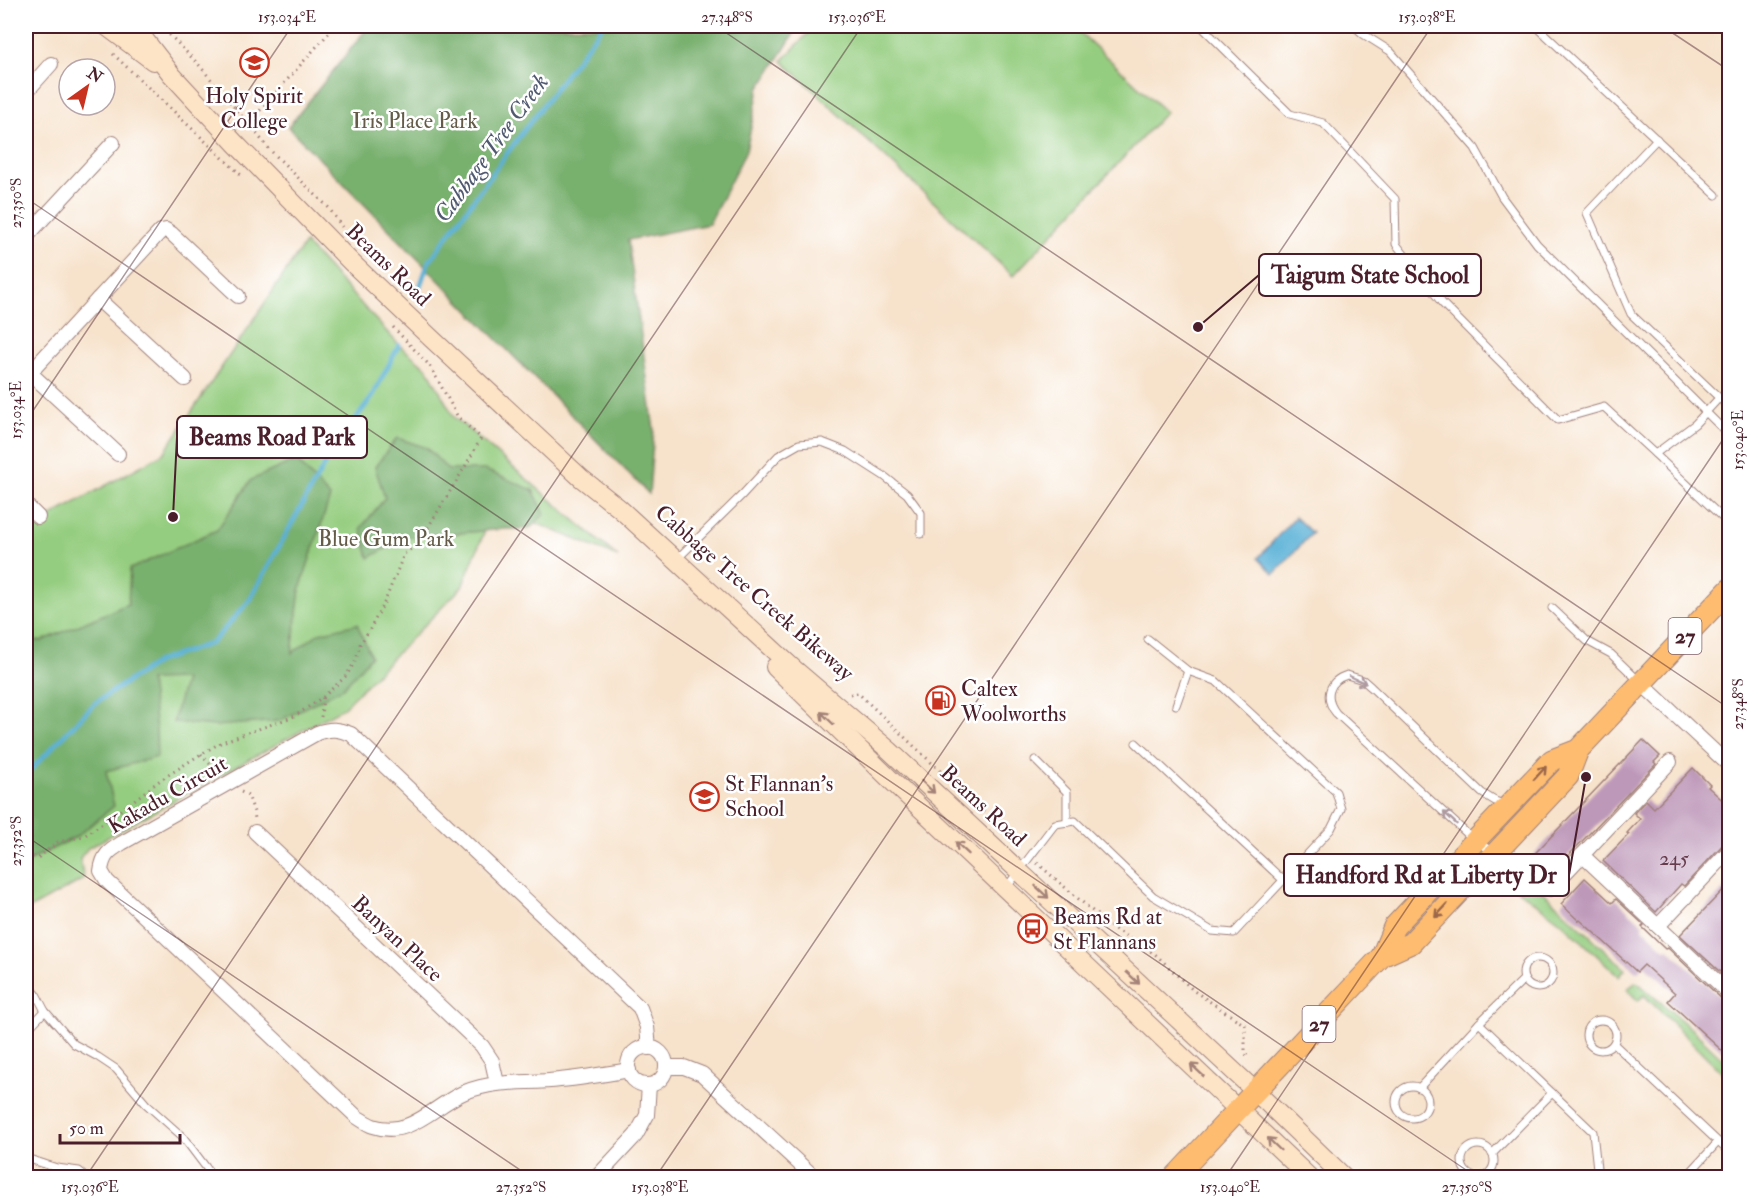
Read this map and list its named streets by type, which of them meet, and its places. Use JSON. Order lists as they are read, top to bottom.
{
  "streets": {
    "main road": ["Beams Road", "27"],
    "street": ["Kakadu Circuit", "Banyan Place"],
    "path": ["Cabbage Tree Creek Bikeway"]
  },
  "crossings": [
    ["Beams Road", "27"],
    ["Kakadu Circuit", "Banyan Place"]
  ],
  "water": ["Cabbage Tree Creek"],
  "parks": ["Iris Place Park", "Blue Gum Park"],
  "places": {
    "school or university": ["Holy Spirit College", "St Flannan's School"],
    "other": ["Taigum State School", "Beams Road Park", "Handford Rd at Liberty Dr"],
    "fuel station": ["Caltex Woolworths"],
    "bus stop": ["Beams Rd at St Flannans"]
  },
  "house_numbers": ["245"],
  "scale_bar": "50 m",
  "north": "top right",
  "coordinates": [
    "153.034°E",
    "27.348°S",
    "153.036°E",
    "153.038°E",
    "27.350°S",
    "153.040°E",
    "27.352°S"
  ]
}
